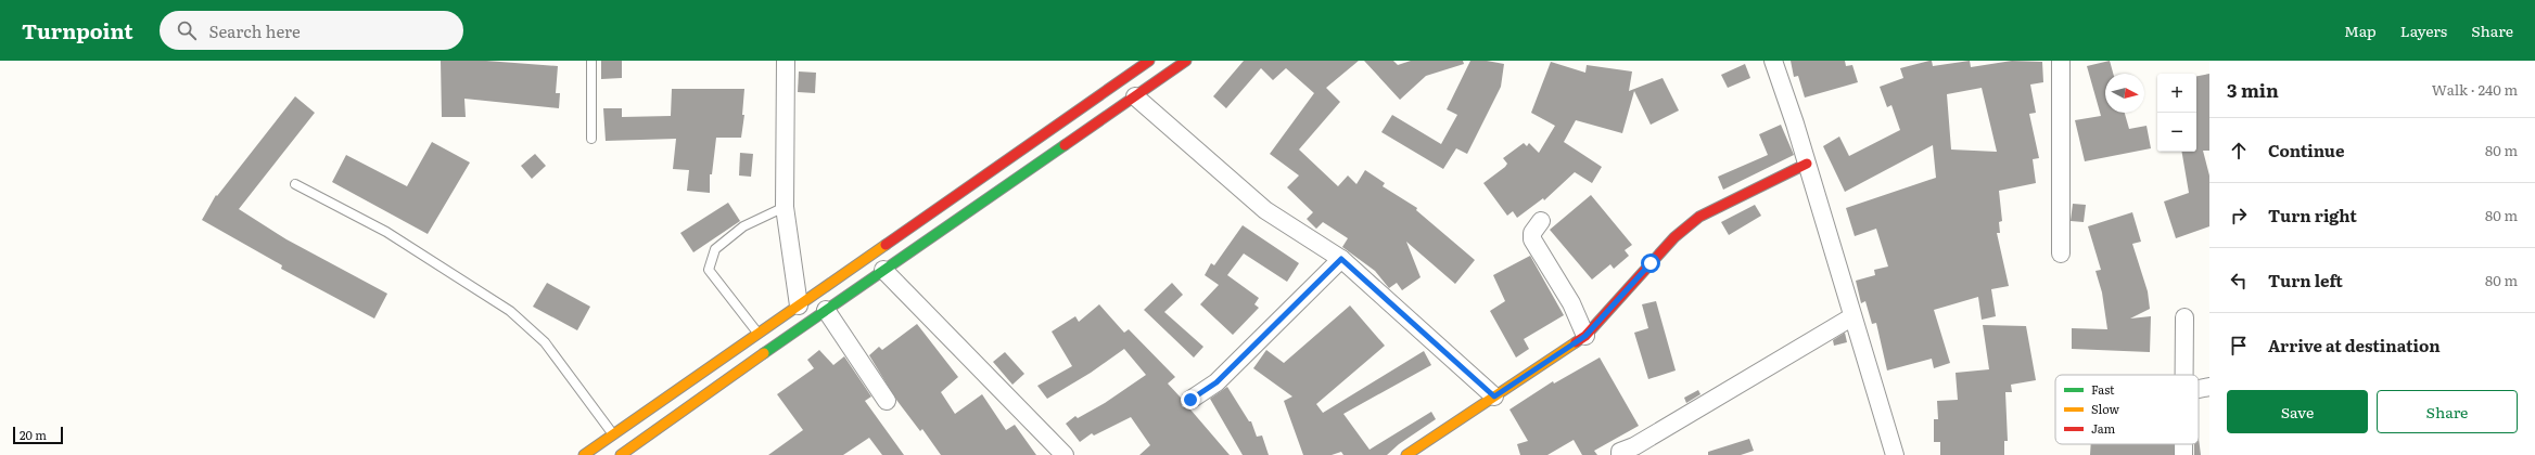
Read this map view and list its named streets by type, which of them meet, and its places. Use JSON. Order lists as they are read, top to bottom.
{
  "legend": ["Fast", "Slow", "Jam"],
  "scale_bar": "20 m",
  "north": "right",
  "page": {
    "header": "Turnpoint",
    "search": "Search here",
    "nav": ["Map", "Layers", "Share"],
    "heading": ["3 min", "Walk · 240 m"],
    "map_buttons": ["+", "−"],
    "list": [
      ["Continue", "80 m"],
      ["Turn right", "80 m"],
      ["Turn left", "80 m"],
      "Arrive at destination"
    ],
    "buttons": ["Save", "Share"],
    "scale": "20 m"
  }
}
